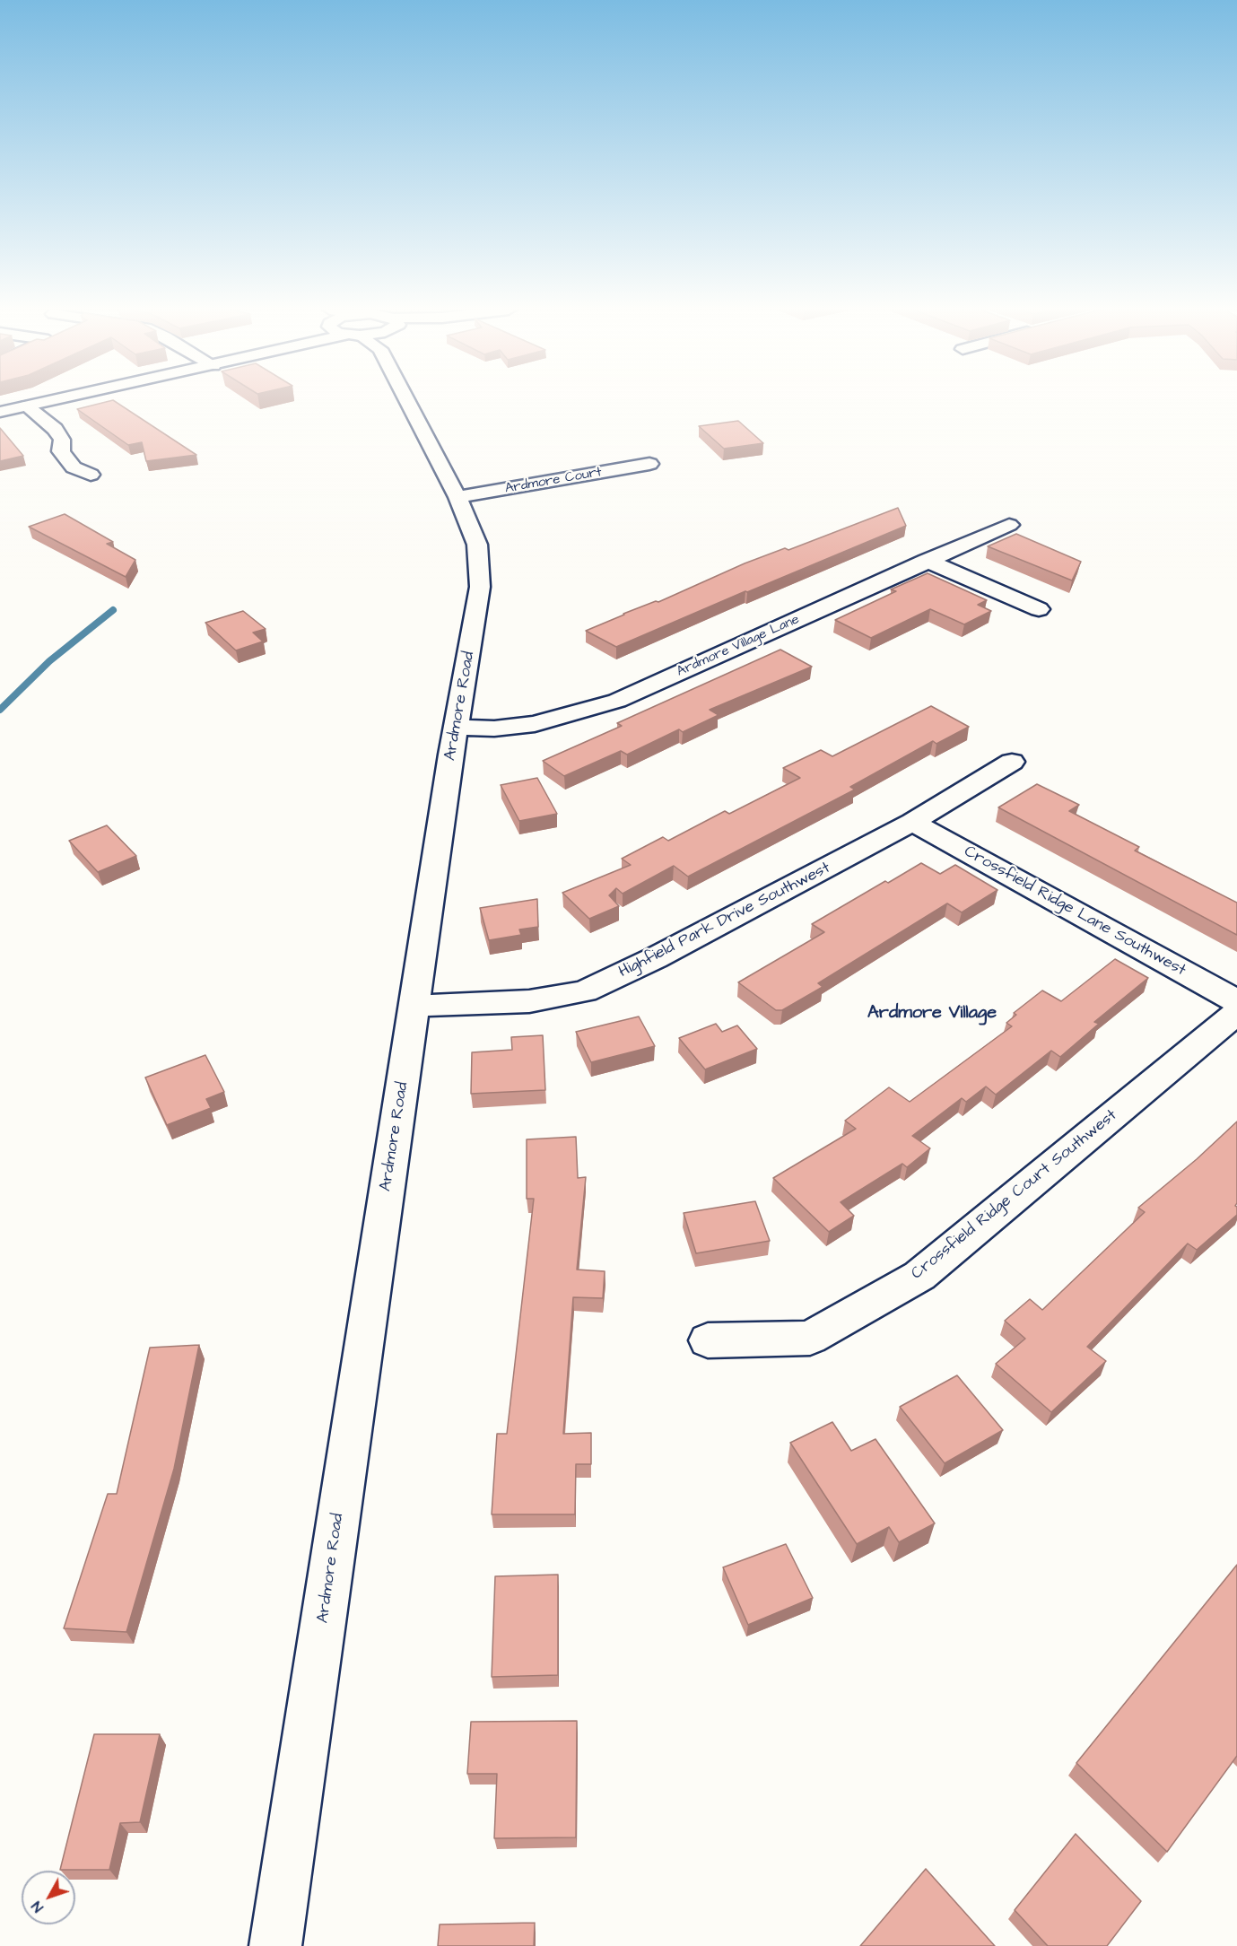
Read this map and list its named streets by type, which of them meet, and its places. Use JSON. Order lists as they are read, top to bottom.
{
  "streets": {
    "street": [
      "Ardmore Court",
      "Ardmore Village Lane",
      "Ardmore Road",
      "Crossfield Ridge Lane Southwest",
      "Highfield Park Drive Southwest",
      "Crossfield Ridge Court Southwest"
    ]
  },
  "crossings": [
    ["Ardmore Court", "Ardmore Road"],
    ["Ardmore Village Lane", "Ardmore Road"],
    ["Ardmore Road", "Highfield Park Drive Southwest"],
    ["Crossfield Ridge Lane Southwest", "Highfield Park Drive Southwest"]
  ],
  "districts": ["Ardmore Village"],
  "north": "bottom left"
}
